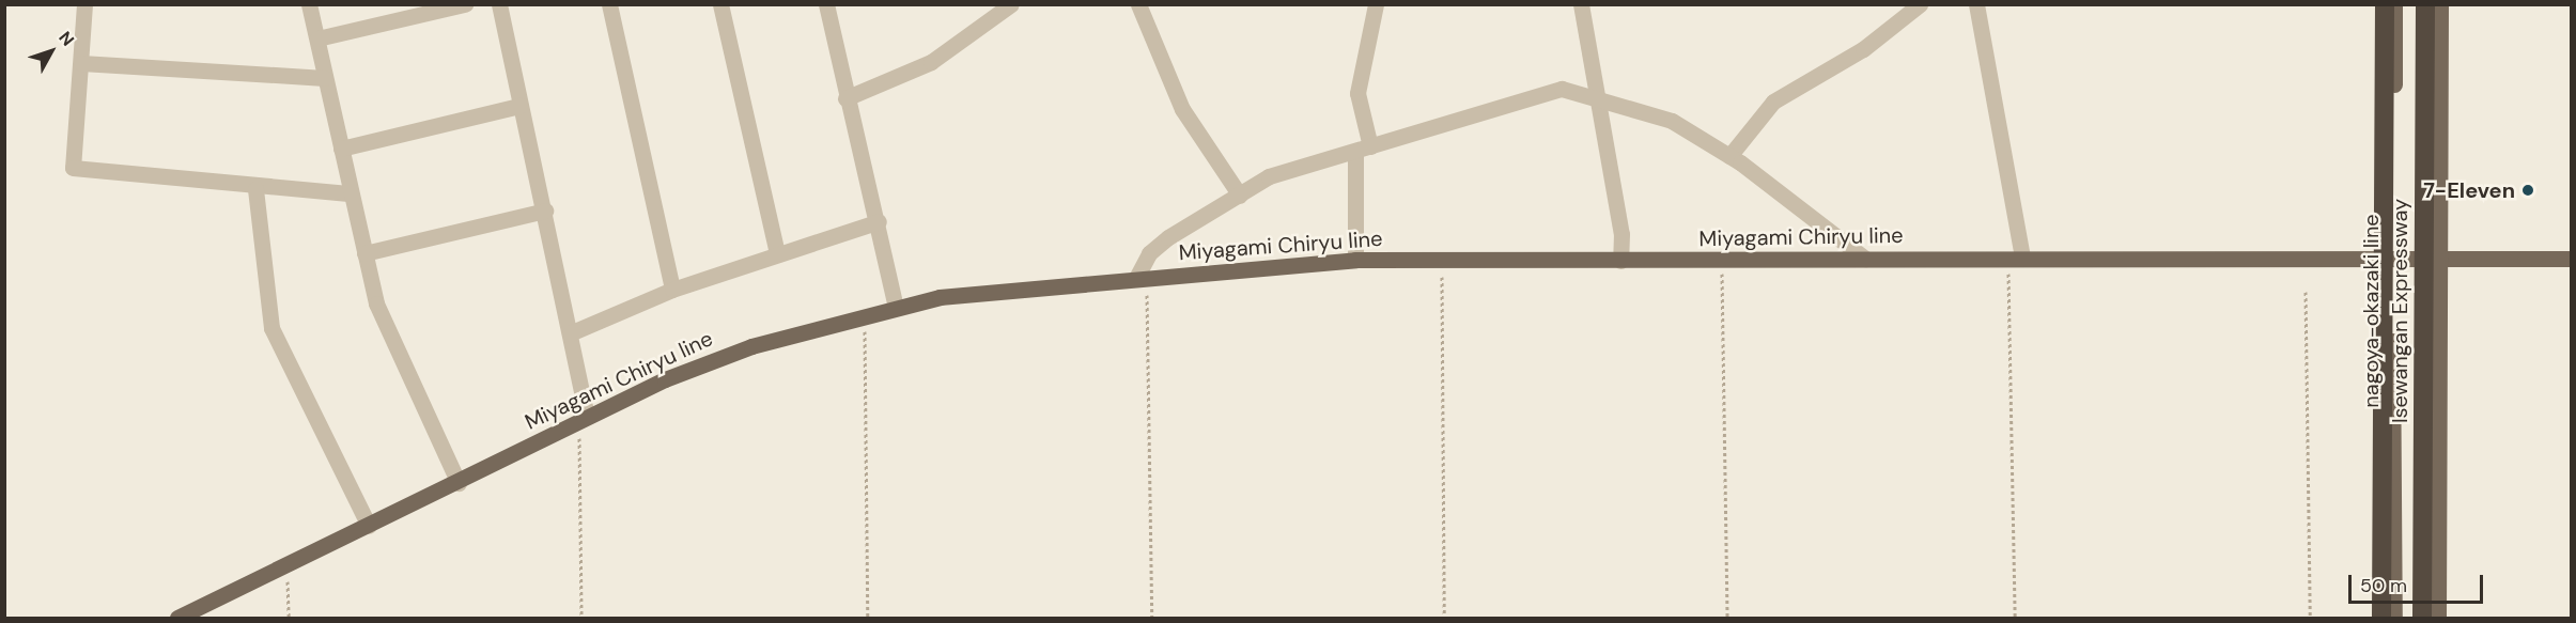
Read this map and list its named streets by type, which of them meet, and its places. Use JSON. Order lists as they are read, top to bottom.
{
  "streets": {
    "highway": ["Isewangan Expressway"],
    "main road": ["Miyagami Chiryu line", "nagoya-okazaki line"]
  },
  "crossings": [
    ["Miyagami Chiryu line", "nagoya-okazaki line"]
  ],
  "places": ["7-Eleven"],
  "scale_bar": "50 m",
  "north": "top right"
}
